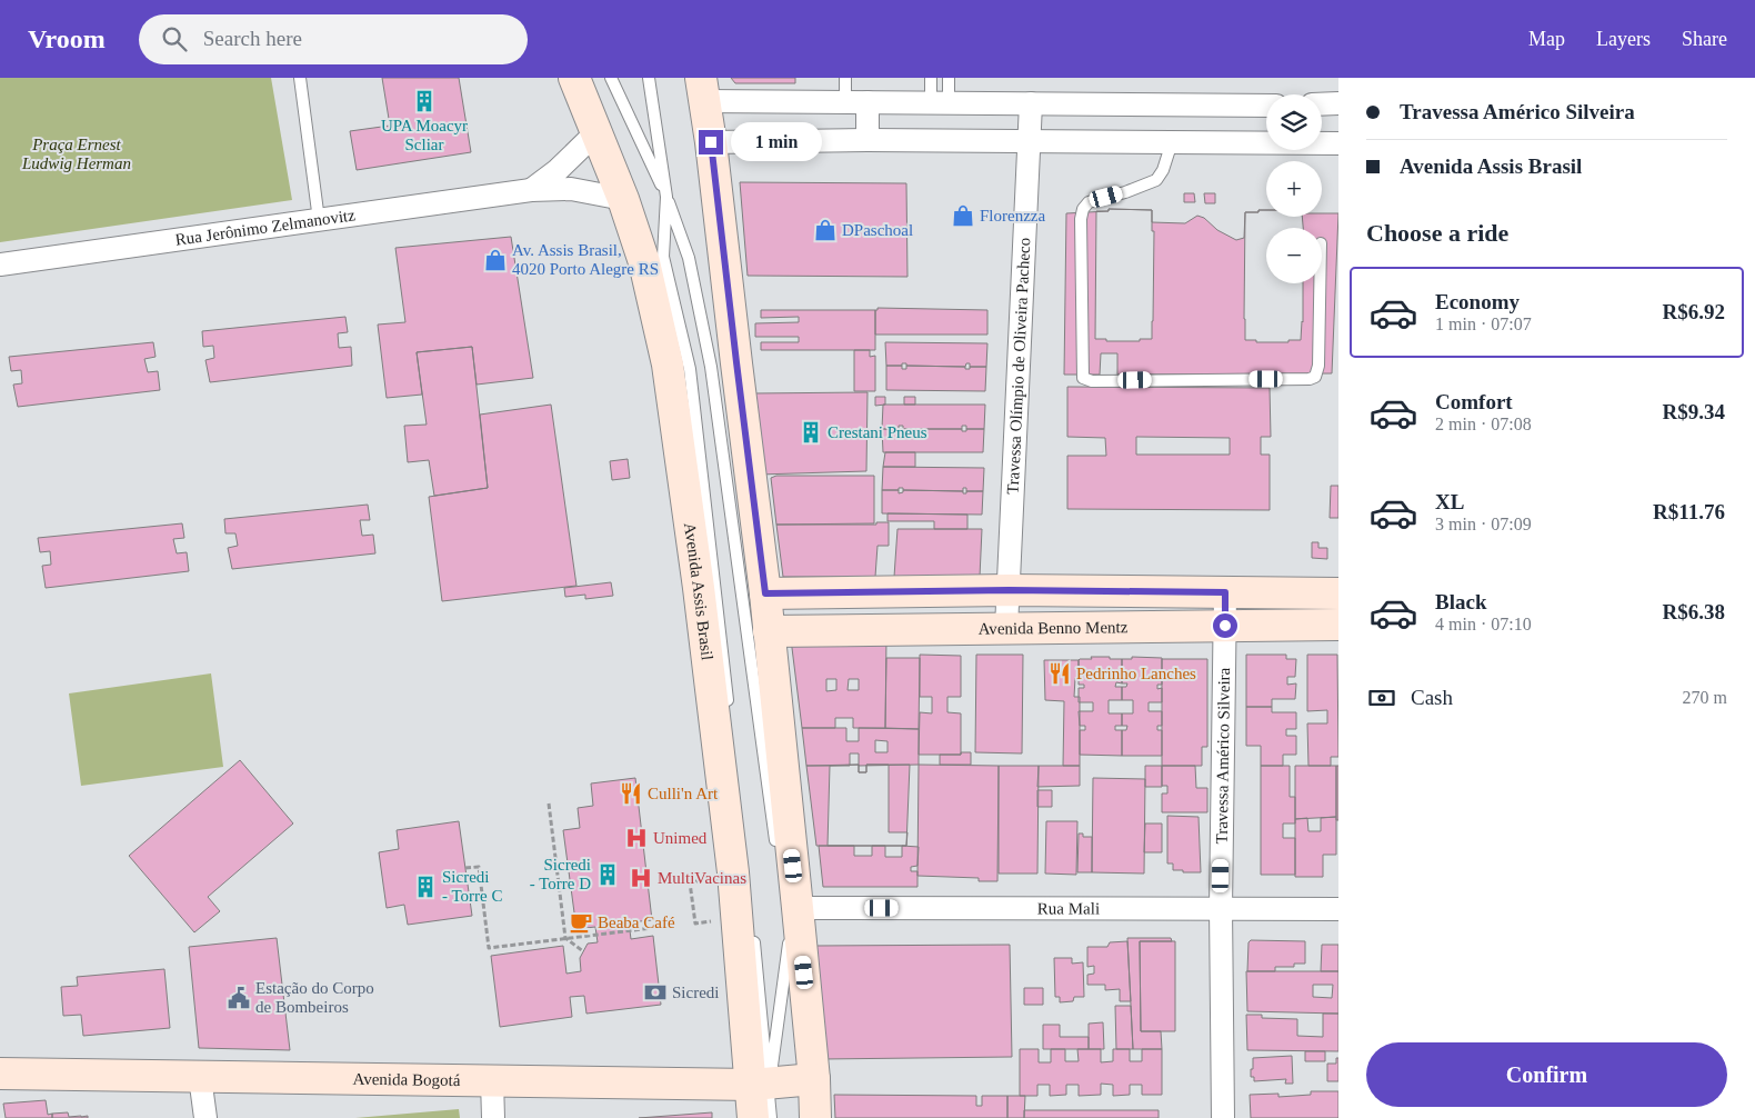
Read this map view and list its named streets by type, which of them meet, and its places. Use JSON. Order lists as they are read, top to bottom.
{
  "streets": {
    "main road": ["Avenida Assis Brasil", "Avenida Benno Mentz", "Avenida Bogotá"],
    "street": [
      "Rua Jerônimo Zelmanovitz",
      "Travessa Olímpio de Oliveira Pacheco",
      "Travessa Américo Silveira",
      "Rua Mali"
    ]
  },
  "crossings": [
    ["Rua Jerônimo Zelmanovitz", "Avenida Assis Brasil"],
    ["Travessa Olímpio de Oliveira Pacheco", "Avenida Benno Mentz"],
    ["Avenida Assis Brasil", "Avenida Bogotá"],
    ["Avenida Benno Mentz", "Travessa Américo Silveira"],
    ["Travessa Américo Silveira", "Rua Mali"]
  ],
  "parks": ["Praça Ernest Ludwig Herman"],
  "places": {
    "building": [
      "UPA Moacyr Scliar",
      "Crestani Pneus",
      "Sicredi - Torre D",
      "Sicredi - Torre C"
    ],
    "shop": ["Florenzza", "DPaschoal", "Av. Assis Brasil, 4020 Porto Alegre RS"],
    "restaurant": ["Pedrinho Lanches", "Culli'n Art"],
    "hospital": ["Unimed", "MultiVacinas"],
    "cafe": ["Beaba Café"],
    "bank": ["Sicredi"],
    "public building": ["Estação do Corpo de Bombeiros"]
  },
  "page": {
    "header": "Vroom",
    "search": "Search here",
    "nav": ["Map", "Layers", "Share"],
    "banner": ["Travessa Américo Silveira", "Avenida Assis Brasil"],
    "map_buttons": ["+", "−"],
    "bubble": "1 min",
    "heading": "Choose a ride",
    "list": [
      {
        "name": "Economy",
        "note": "1 min · 07:07",
        "value": "R$6.92"
      },
      {
        "name": "Comfort",
        "note": "2 min · 07:08",
        "value": "R$9.34"
      },
      {
        "name": "XL",
        "note": "3 min · 07:09",
        "value": "R$11.76"
      },
      {
        "name": "Black",
        "note": "4 min · 07:10",
        "value": "R$6.38"
      }
    ],
    "pay": ["Cash", "270 m"],
    "buttons": "Confirm"
  }
}
